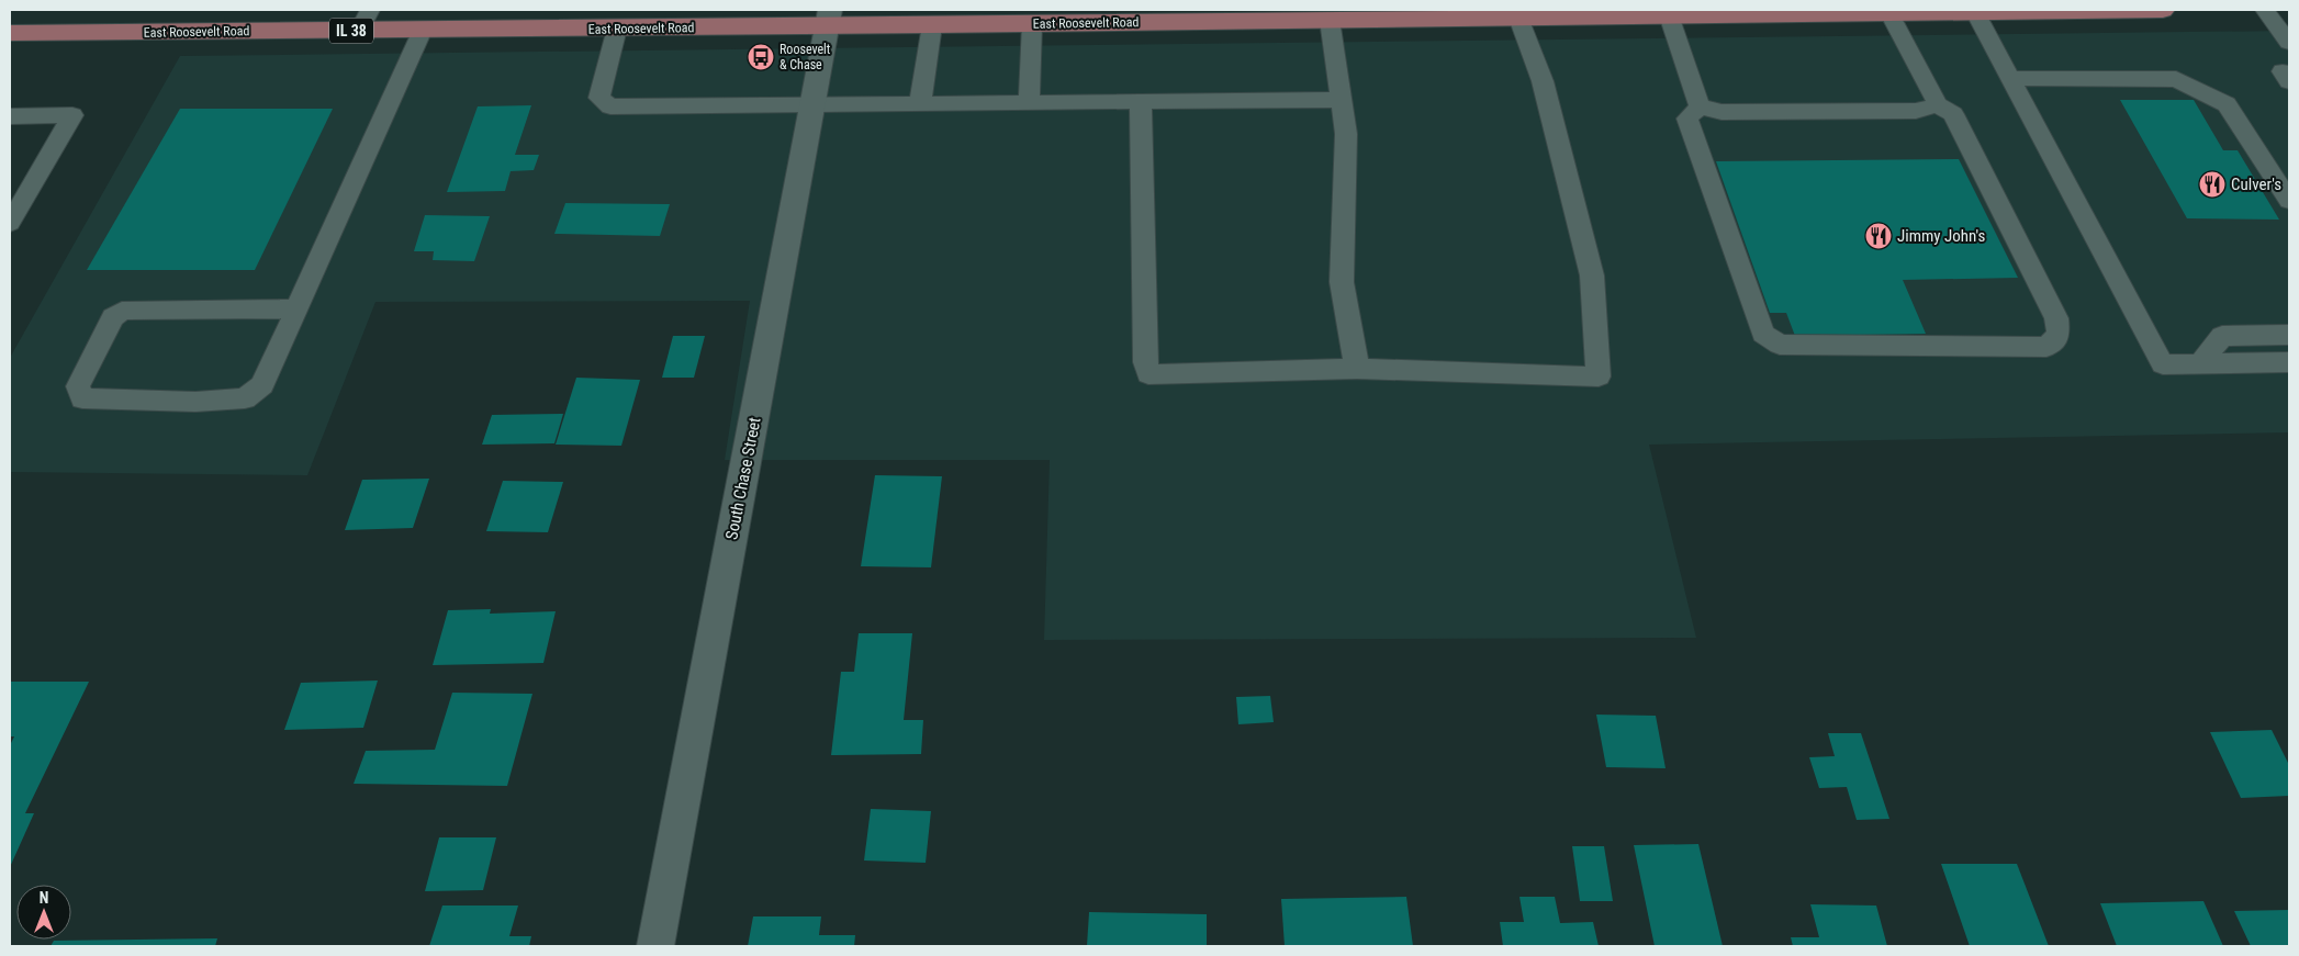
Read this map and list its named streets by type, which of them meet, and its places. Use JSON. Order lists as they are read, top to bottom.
{
  "streets": {
    "main road": ["East Roosevelt Road", "IL 38"],
    "street": ["South Chase Street"]
  },
  "crossings": [
    ["East Roosevelt Road", "South Chase Street"]
  ],
  "places": {
    "bus stop": ["Roosevelt & Chase"],
    "restaurant": ["Culver's", "Jimmy John's"]
  },
  "north": "top"
}
